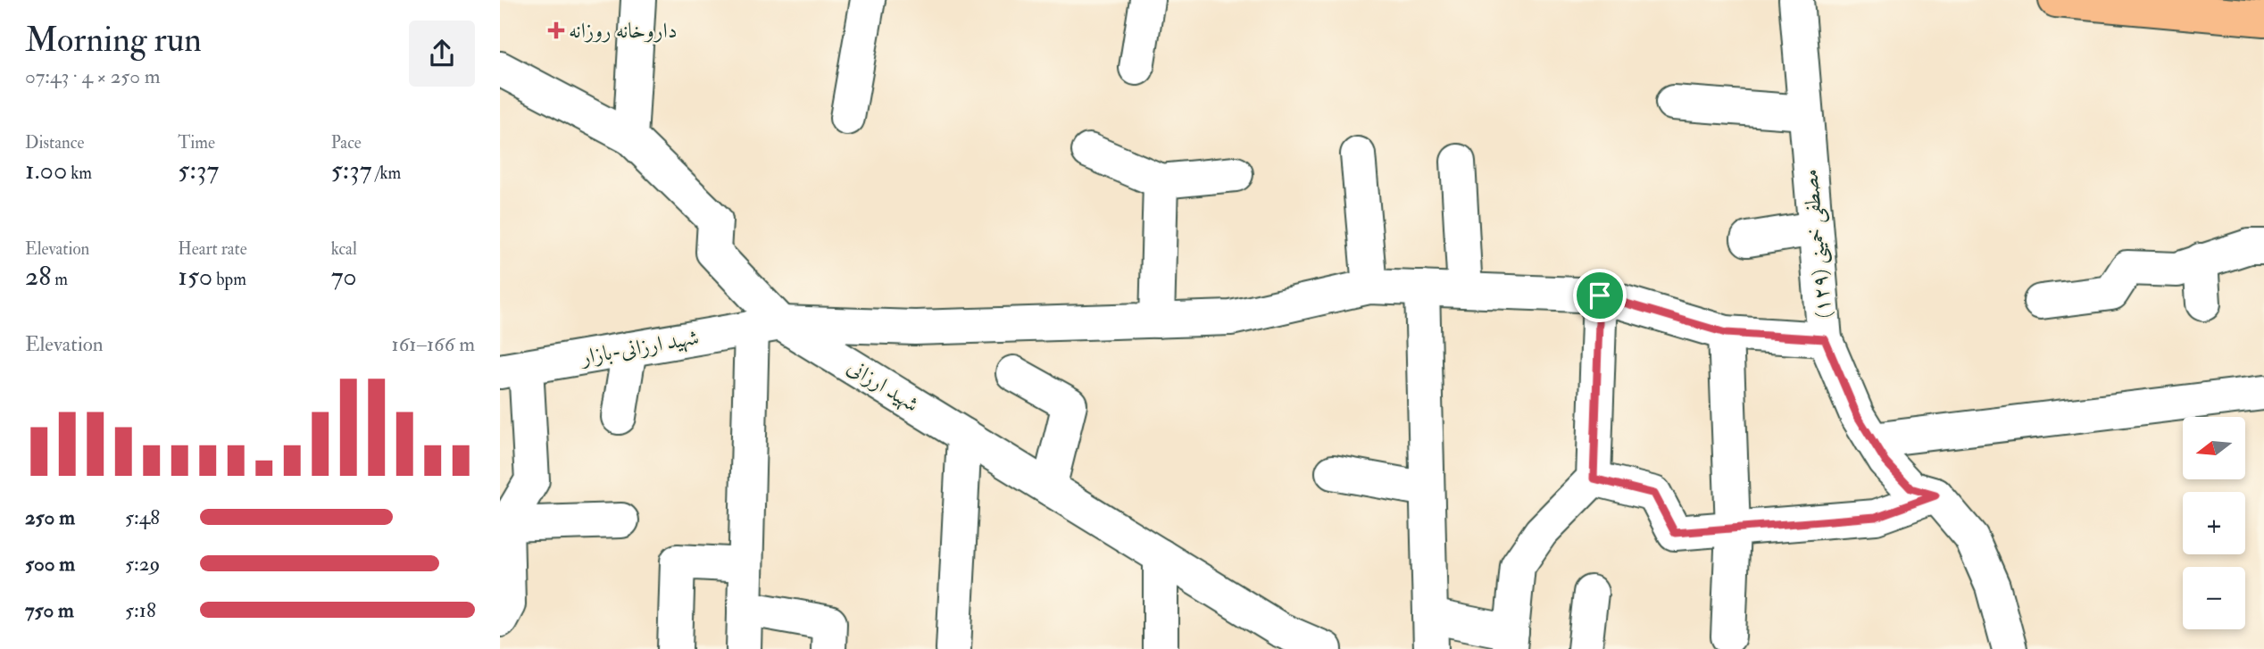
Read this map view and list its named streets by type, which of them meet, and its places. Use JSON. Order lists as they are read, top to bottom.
{
  "streets": {
    "street": ["مصطفی خمینی (۱۲۹)", "شهید ارزانی-بازار", "شهید ارزانی"]
  },
  "crossings": [
    ["مصطفی خمینی (۱۲۹)", "شهید ارزانی-بازار"],
    ["شهید ارزانی-بازار", "شهید ارزانی"]
  ],
  "places": {
    "health": ["داروخانه روزانه"]
  },
  "north": "left",
  "page": {
    "heading": ["Morning run", "07:43 · 4 × 250 m"],
    "stats": [
      ["Distance", "1.00 km"],
      ["Time", "5:37"],
      ["Pace", "5:37 /km"],
      ["Elevation", "28 m"],
      ["Heart rate", "150 bpm"],
      ["kcal", "70"]
    ],
    "chart": ["Elevation", "161–166 m"],
    "map_buttons": ["+", "−"],
    "list": [
      {
        "name": "250 m",
        "note": "5:48"
      },
      {
        "name": "500 m",
        "note": "5:29"
      },
      {
        "name": "750 m",
        "note": "5:18"
      }
    ]
  }
}
